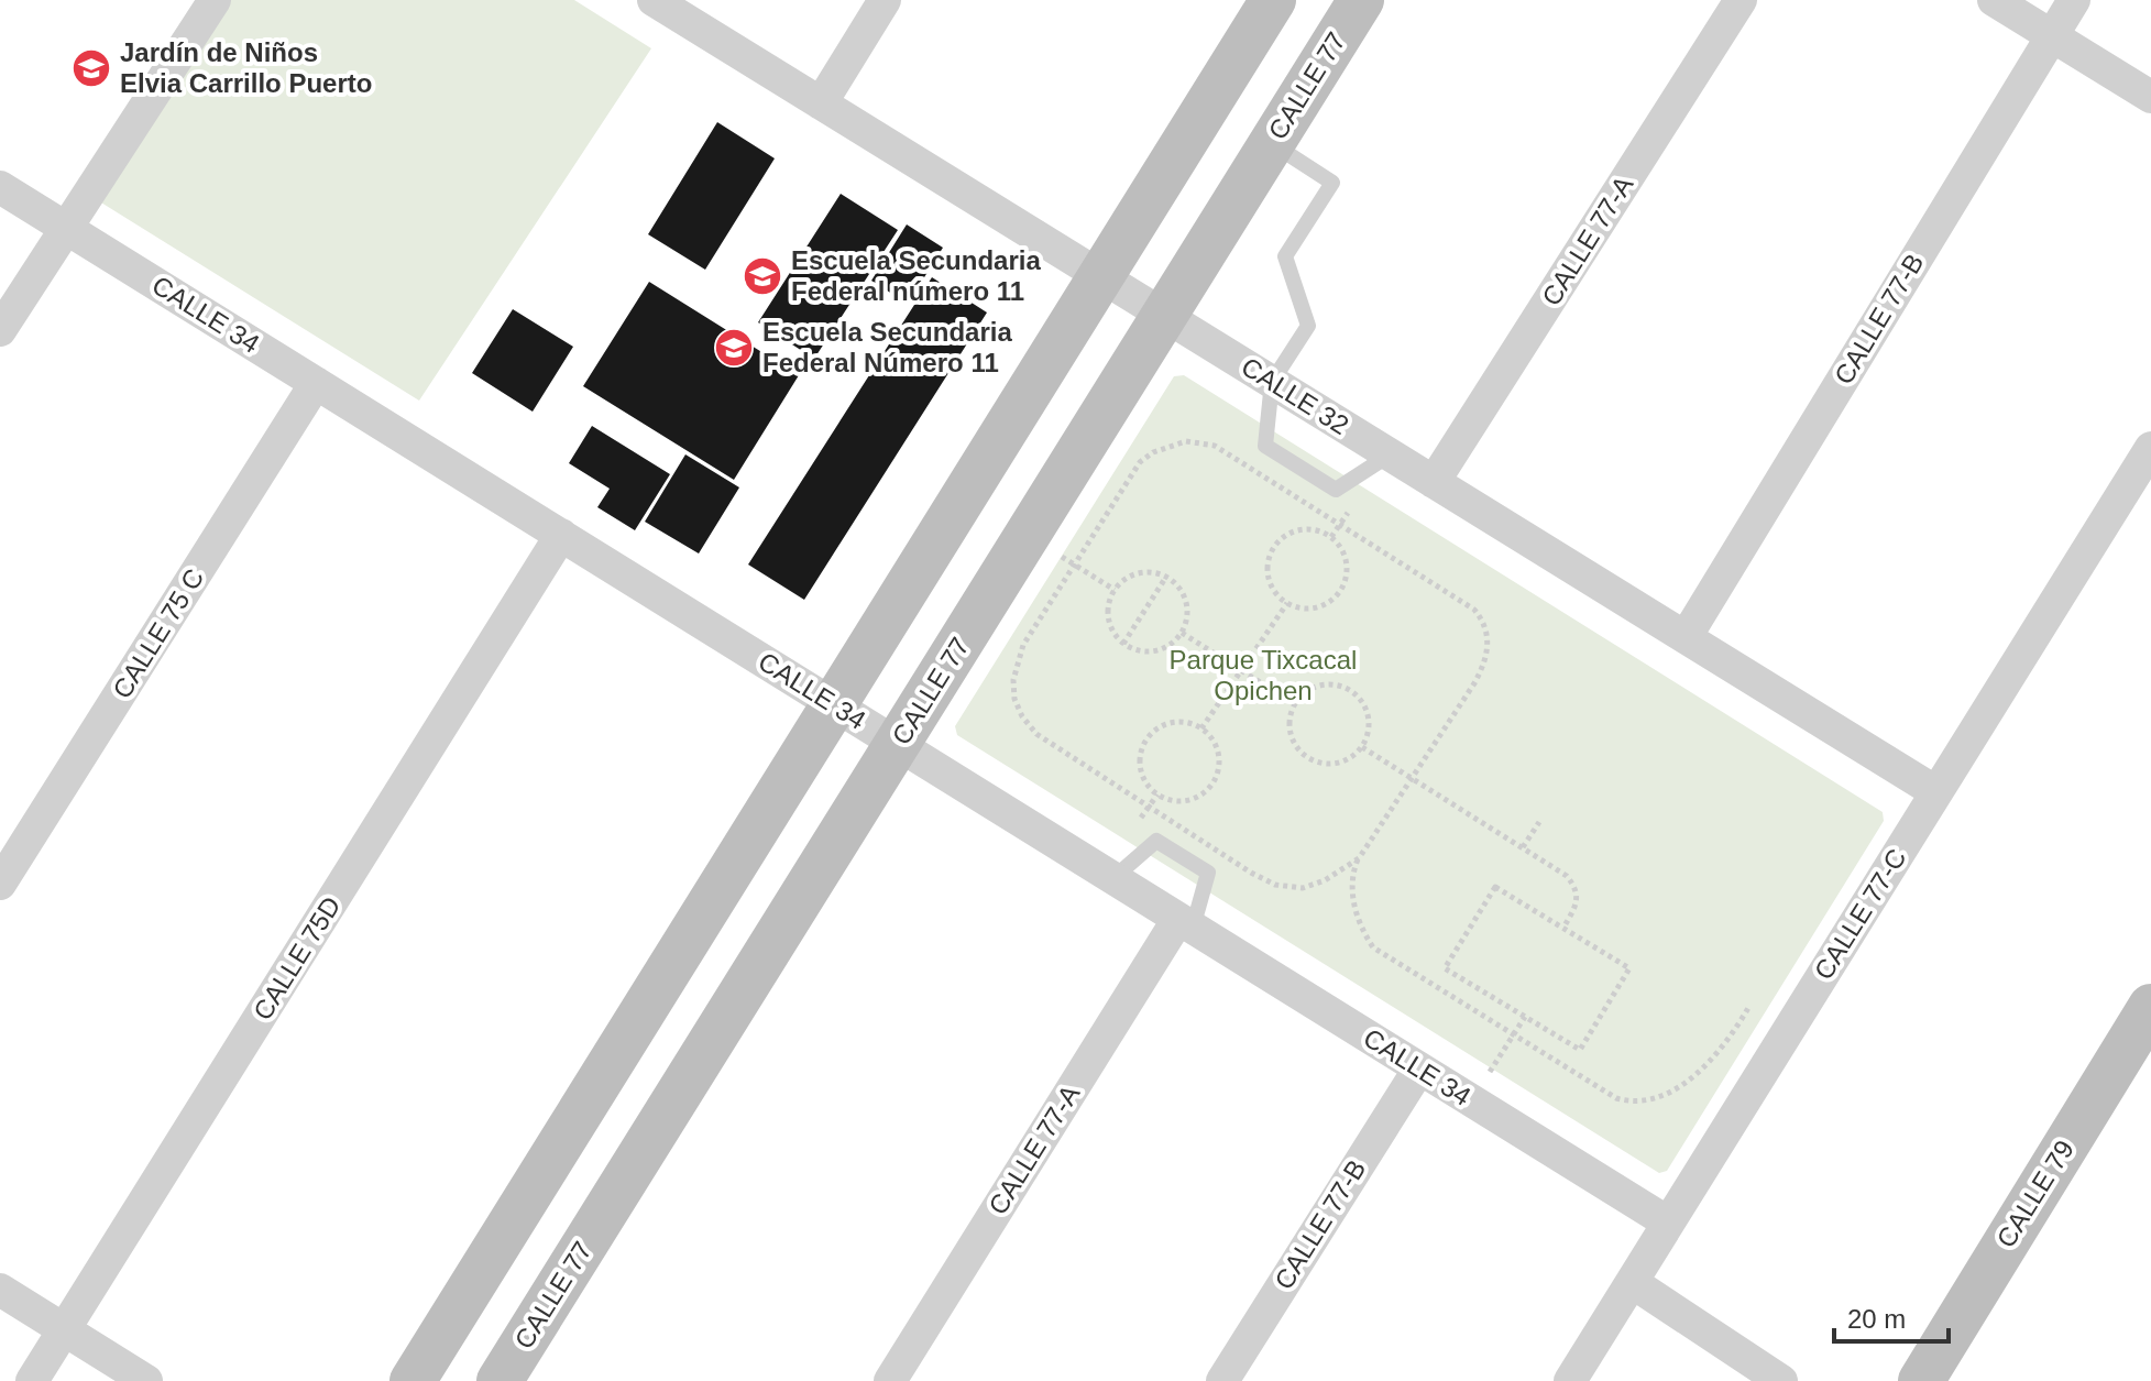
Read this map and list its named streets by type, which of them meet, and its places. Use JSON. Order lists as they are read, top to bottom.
{
  "streets": {
    "street": [
      "CALLE 77",
      "CALLE 77-A",
      "CALLE 34",
      "CALLE 77-B",
      "CALLE 32",
      "CALLE 75 C",
      "CALLE 77-C",
      "CALLE 75D",
      "CALLE 79"
    ]
  },
  "crossings": [
    ["CALLE 77", "CALLE 34"],
    ["CALLE 77", "CALLE 32"],
    ["CALLE 77-A", "CALLE 34"],
    ["CALLE 77-A", "CALLE 32"],
    ["CALLE 34", "CALLE 77-B"],
    ["CALLE 34", "CALLE 75 C"],
    ["CALLE 34", "CALLE 77-C"],
    ["CALLE 34", "CALLE 75D"],
    ["CALLE 77-B", "CALLE 32"],
    ["CALLE 32", "CALLE 77-C"]
  ],
  "parks": ["Parque Tixcacal Opichen"],
  "places": {
    "school or university": ["Jardín de Niños Elvia Carrillo Puerto", "Escuela Secundaria Federal número 11", "Escuela Secundaria Federal Número 11"]
  },
  "scale_bar": "20 m"
}
